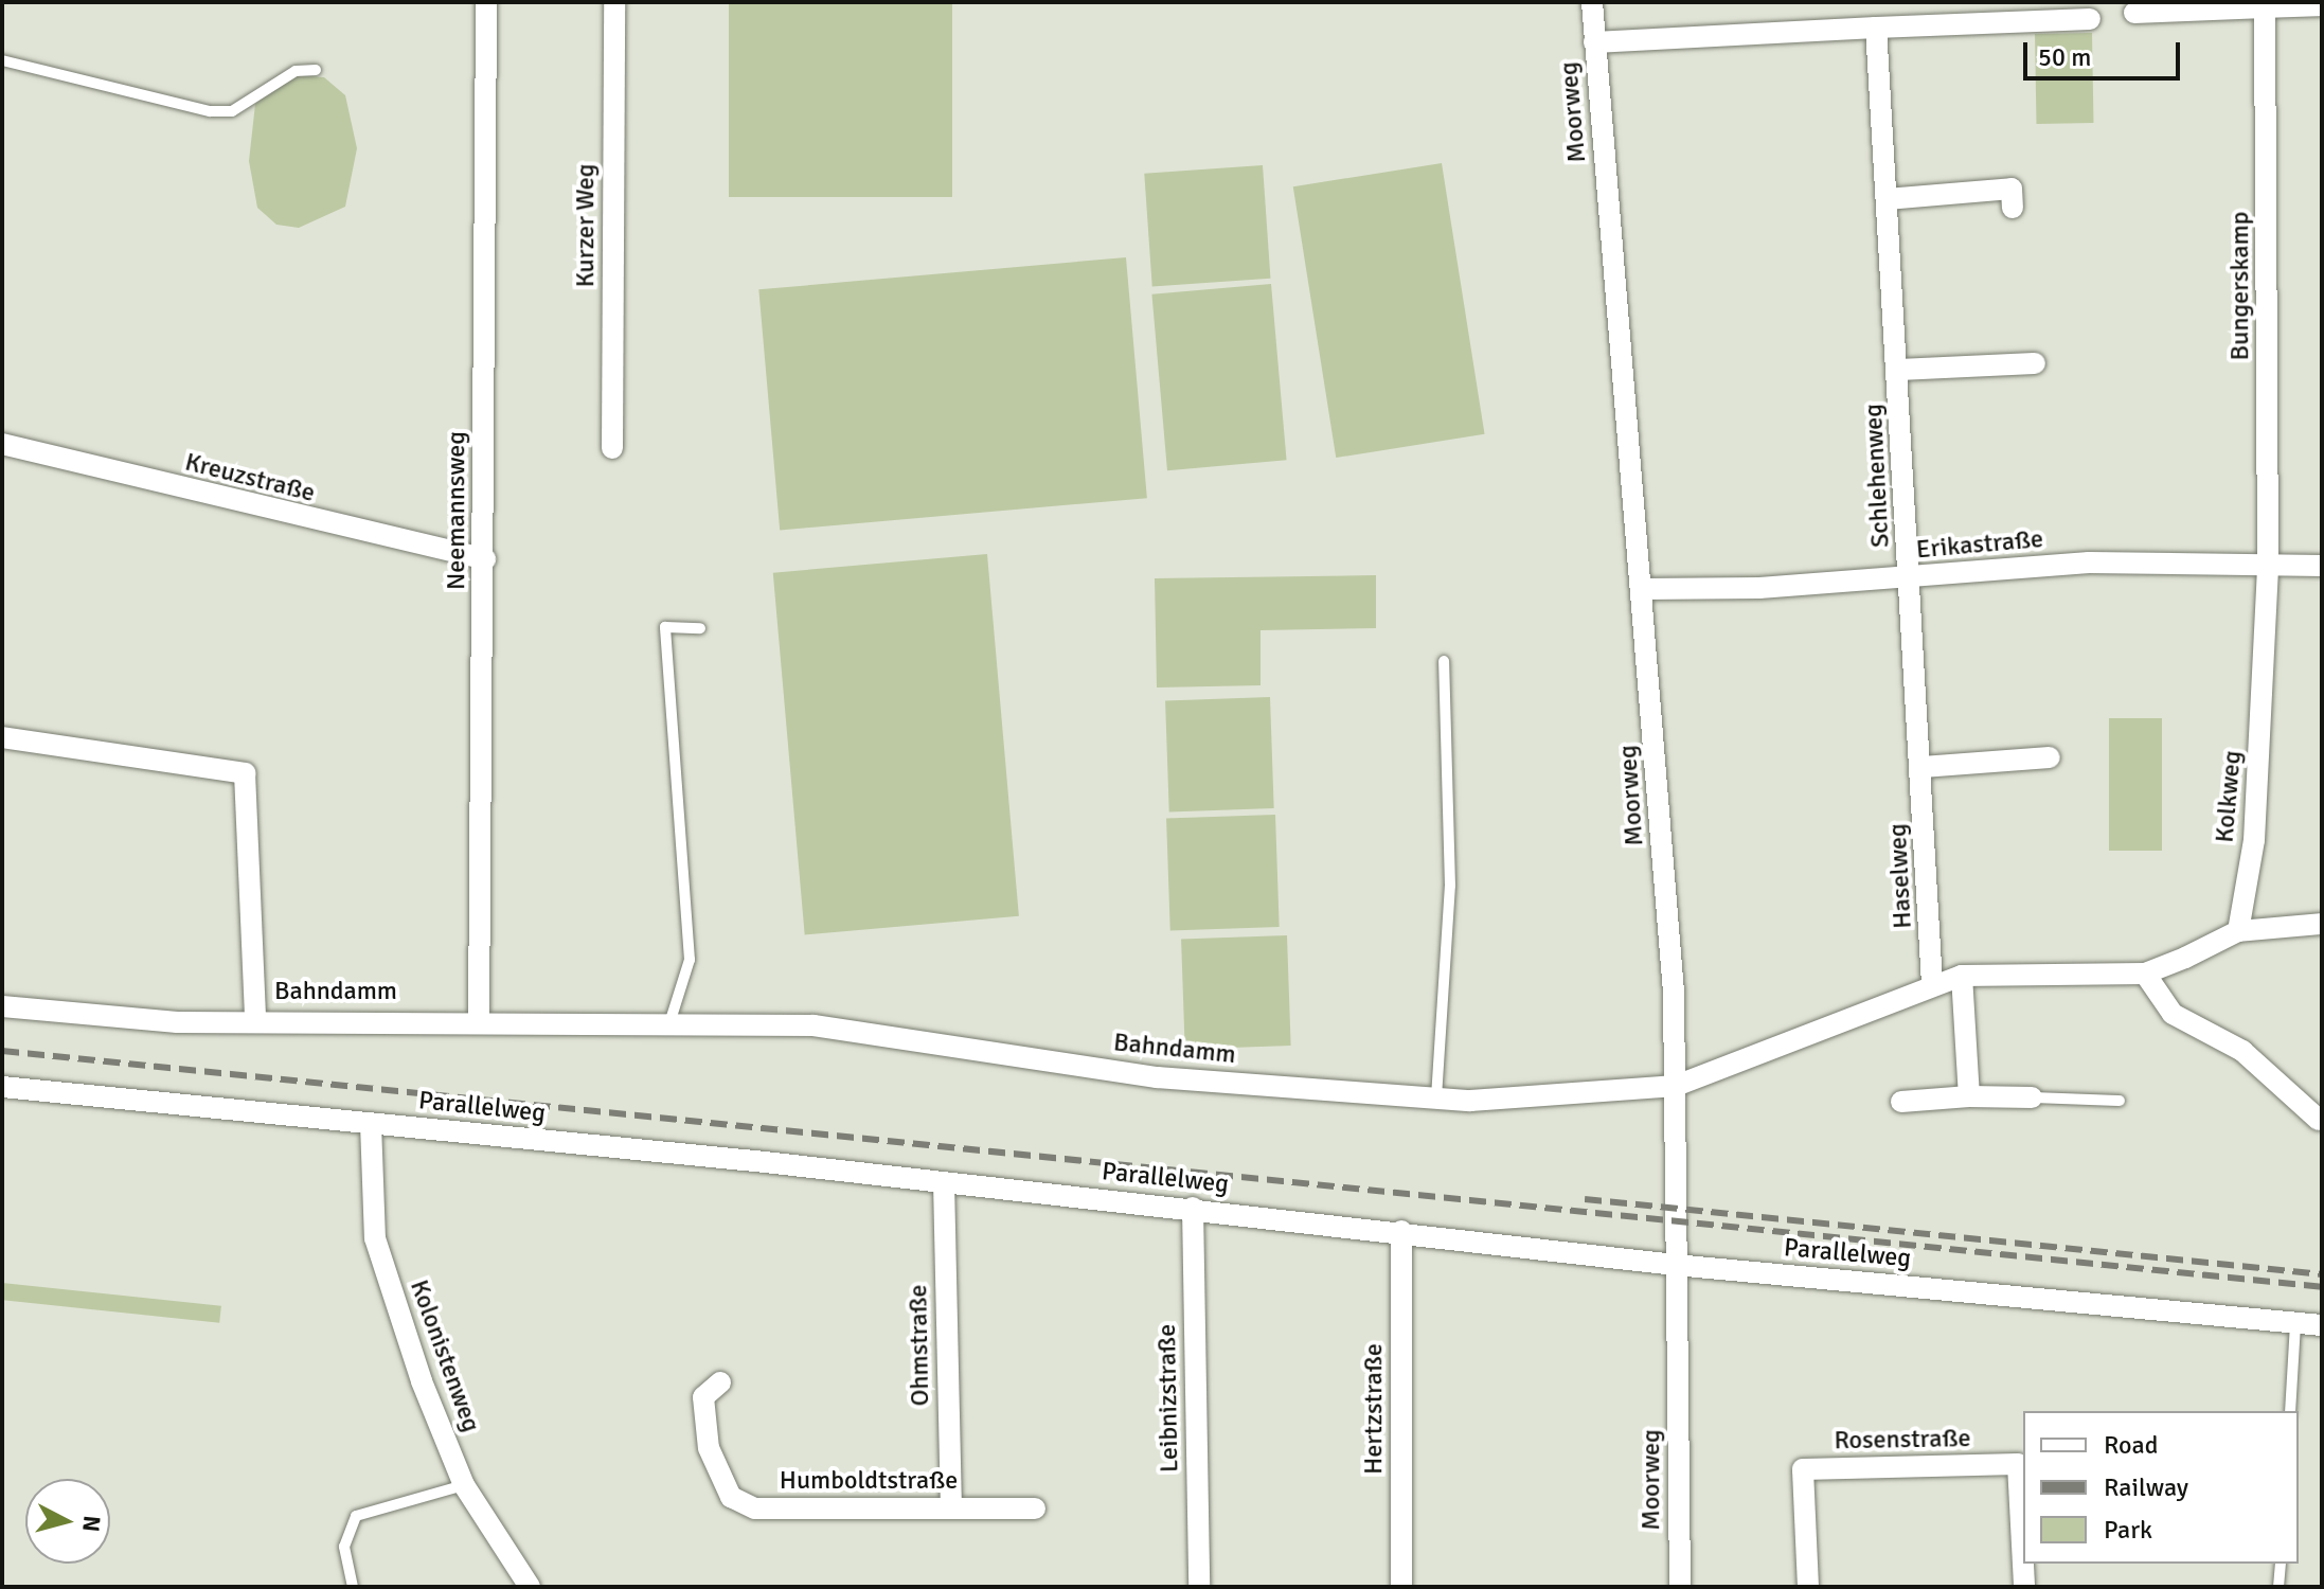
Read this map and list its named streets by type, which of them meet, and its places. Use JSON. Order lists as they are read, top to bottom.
{
  "streets": {
    "street": [
      "Moorweg",
      "Kurzer Weg",
      "Bungerskamp",
      "Schlehenweg",
      "Kreuzstraße",
      "Neemannsweg",
      "Erikastraße",
      "Kolkweg",
      "Haselweg",
      "Bahndamm",
      "Parallelweg",
      "Ohmstraße",
      "Kolonistenweg",
      "Leibnizstraße",
      "Hertzstraße",
      "Rosenstraße",
      "Humboldtstraße"
    ]
  },
  "crossings": [
    ["Moorweg", "Erikastraße"],
    ["Moorweg", "Bahndamm"],
    ["Moorweg", "Parallelweg"],
    ["Bungerskamp", "Erikastraße"],
    ["Bungerskamp", "Kolkweg"],
    ["Schlehenweg", "Erikastraße"],
    ["Schlehenweg", "Haselweg"],
    ["Kreuzstraße", "Neemannsweg"],
    ["Neemannsweg", "Bahndamm"],
    ["Erikastraße", "Kolkweg"],
    ["Erikastraße", "Haselweg"],
    ["Parallelweg", "Ohmstraße"],
    ["Parallelweg", "Kolonistenweg"],
    ["Parallelweg", "Leibnizstraße"],
    ["Parallelweg", "Hertzstraße"],
    ["Ohmstraße", "Humboldtstraße"]
  ],
  "legend": ["Road", "Railway", "Park"],
  "scale_bar": "50 m",
  "north": "right"
}
